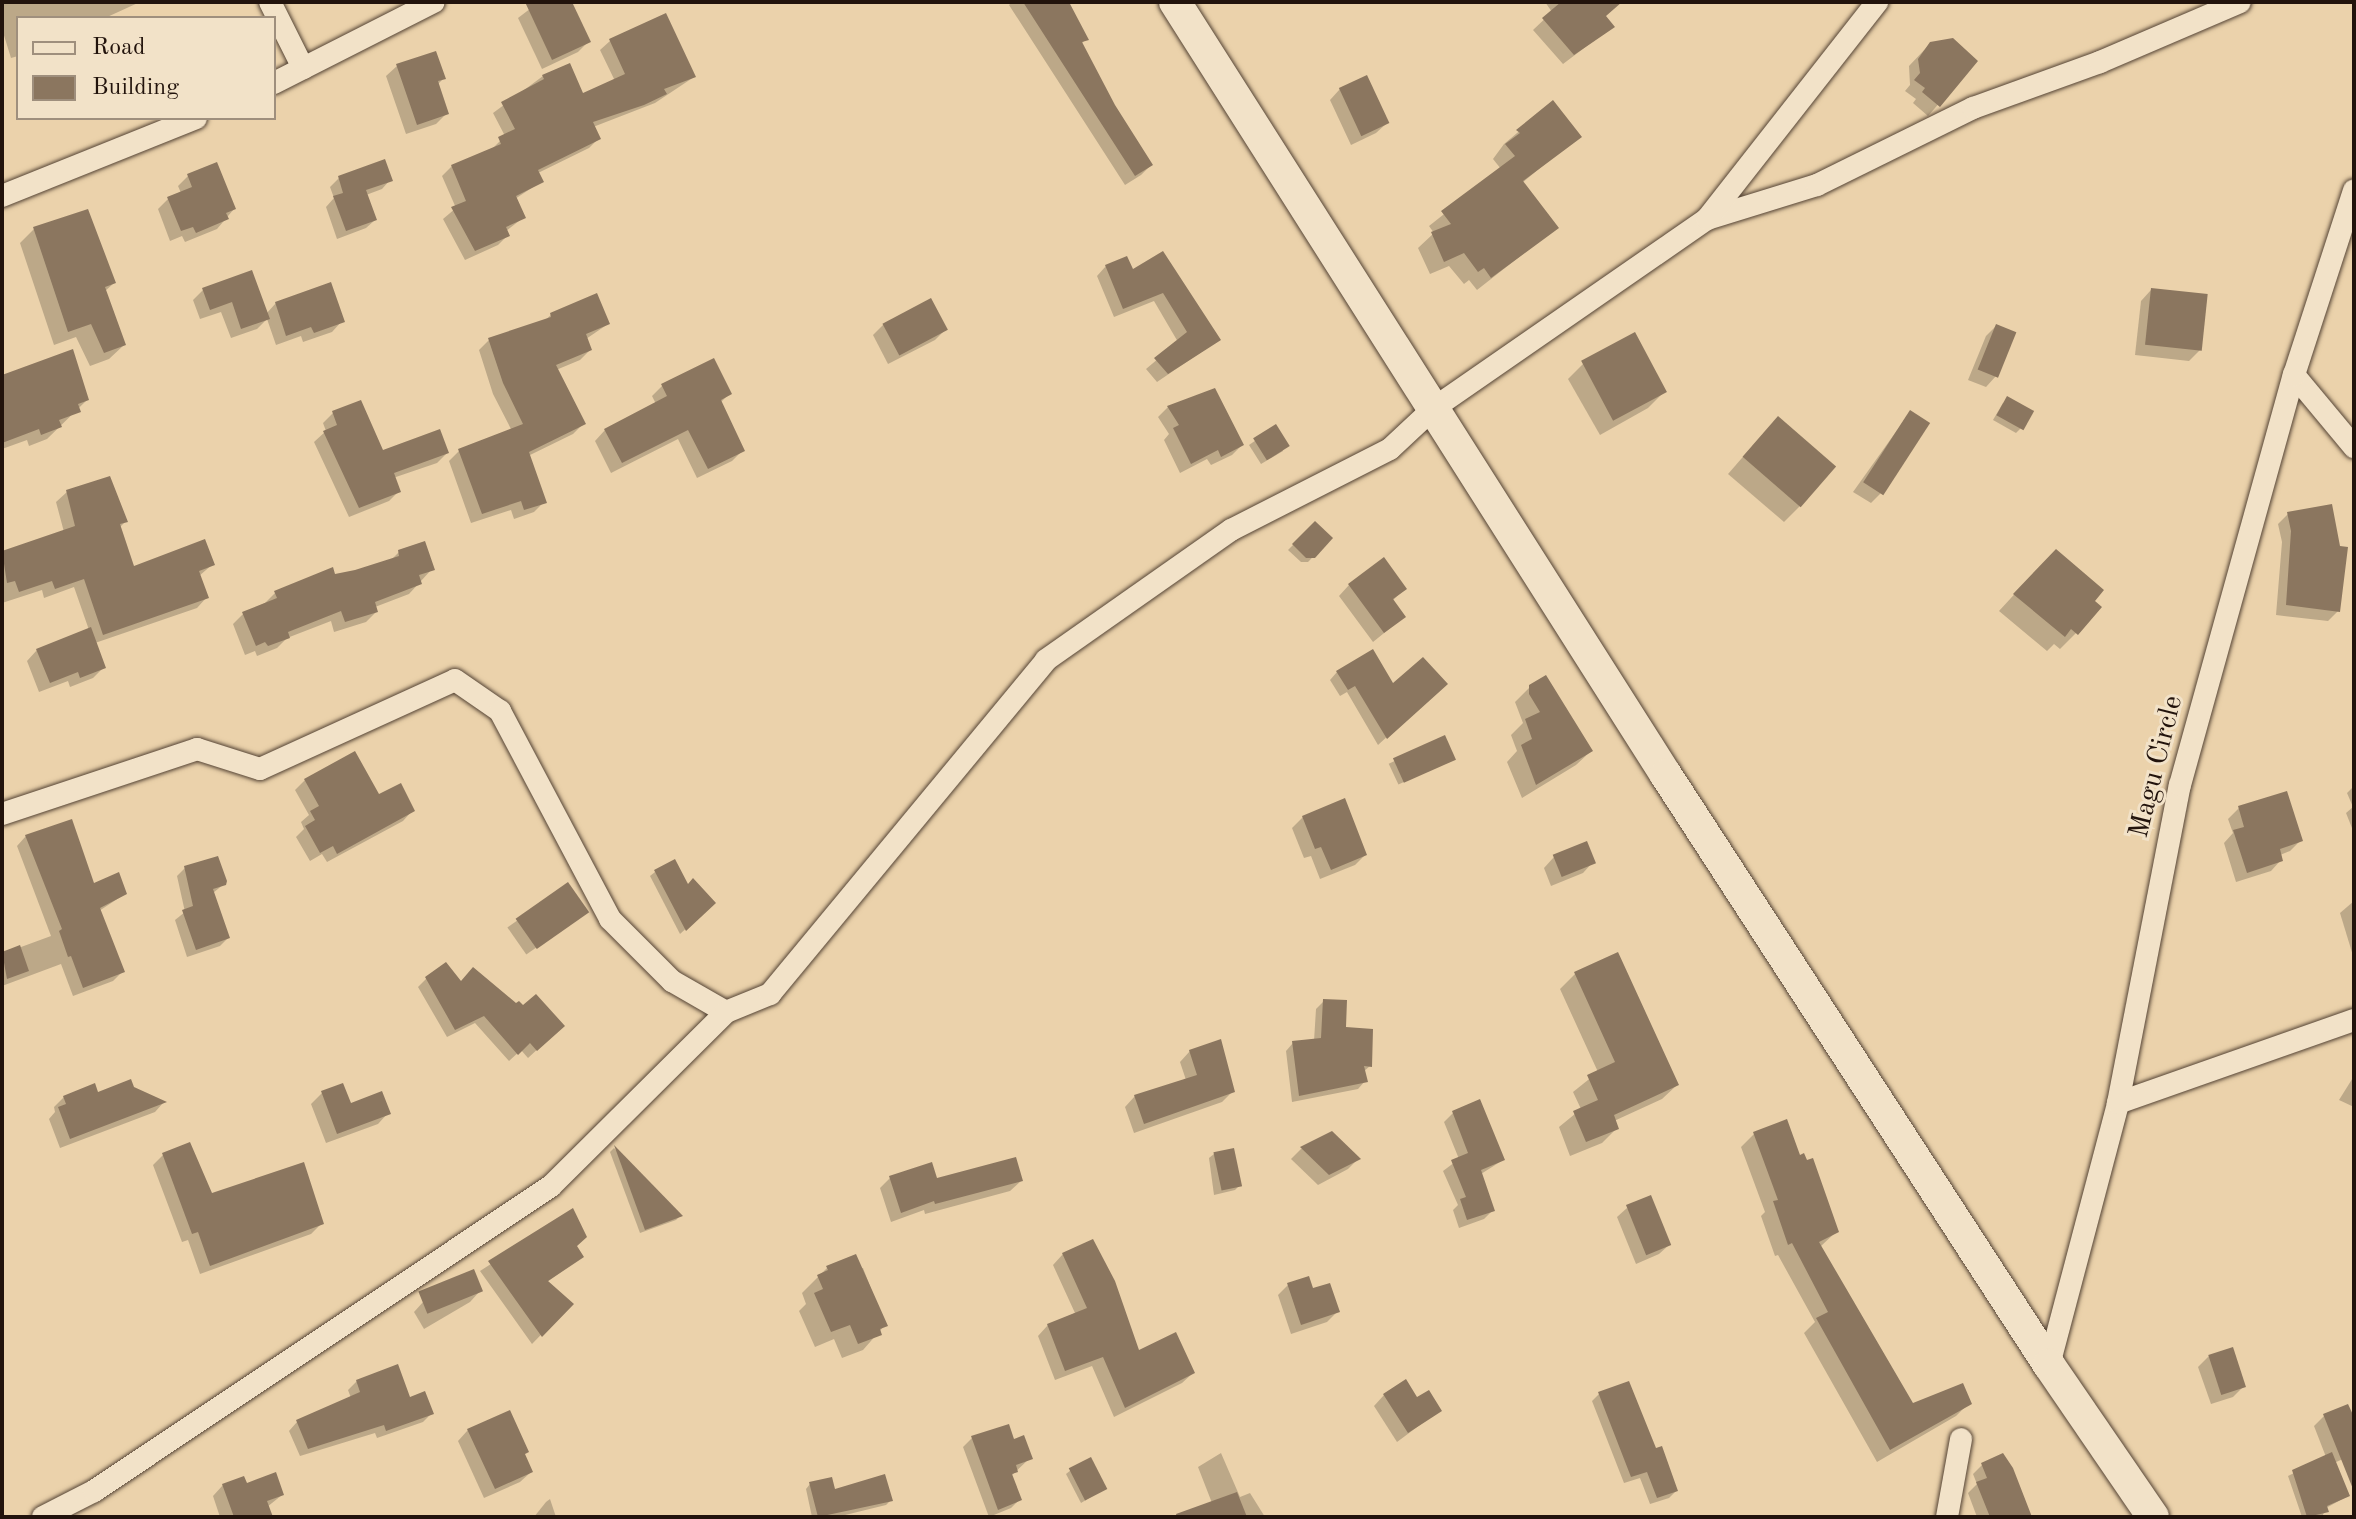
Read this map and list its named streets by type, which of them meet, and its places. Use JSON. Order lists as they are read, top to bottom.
{
  "streets": {
    "street": ["Magu Circle"]
  },
  "legend": ["Road", "Building"]
}
